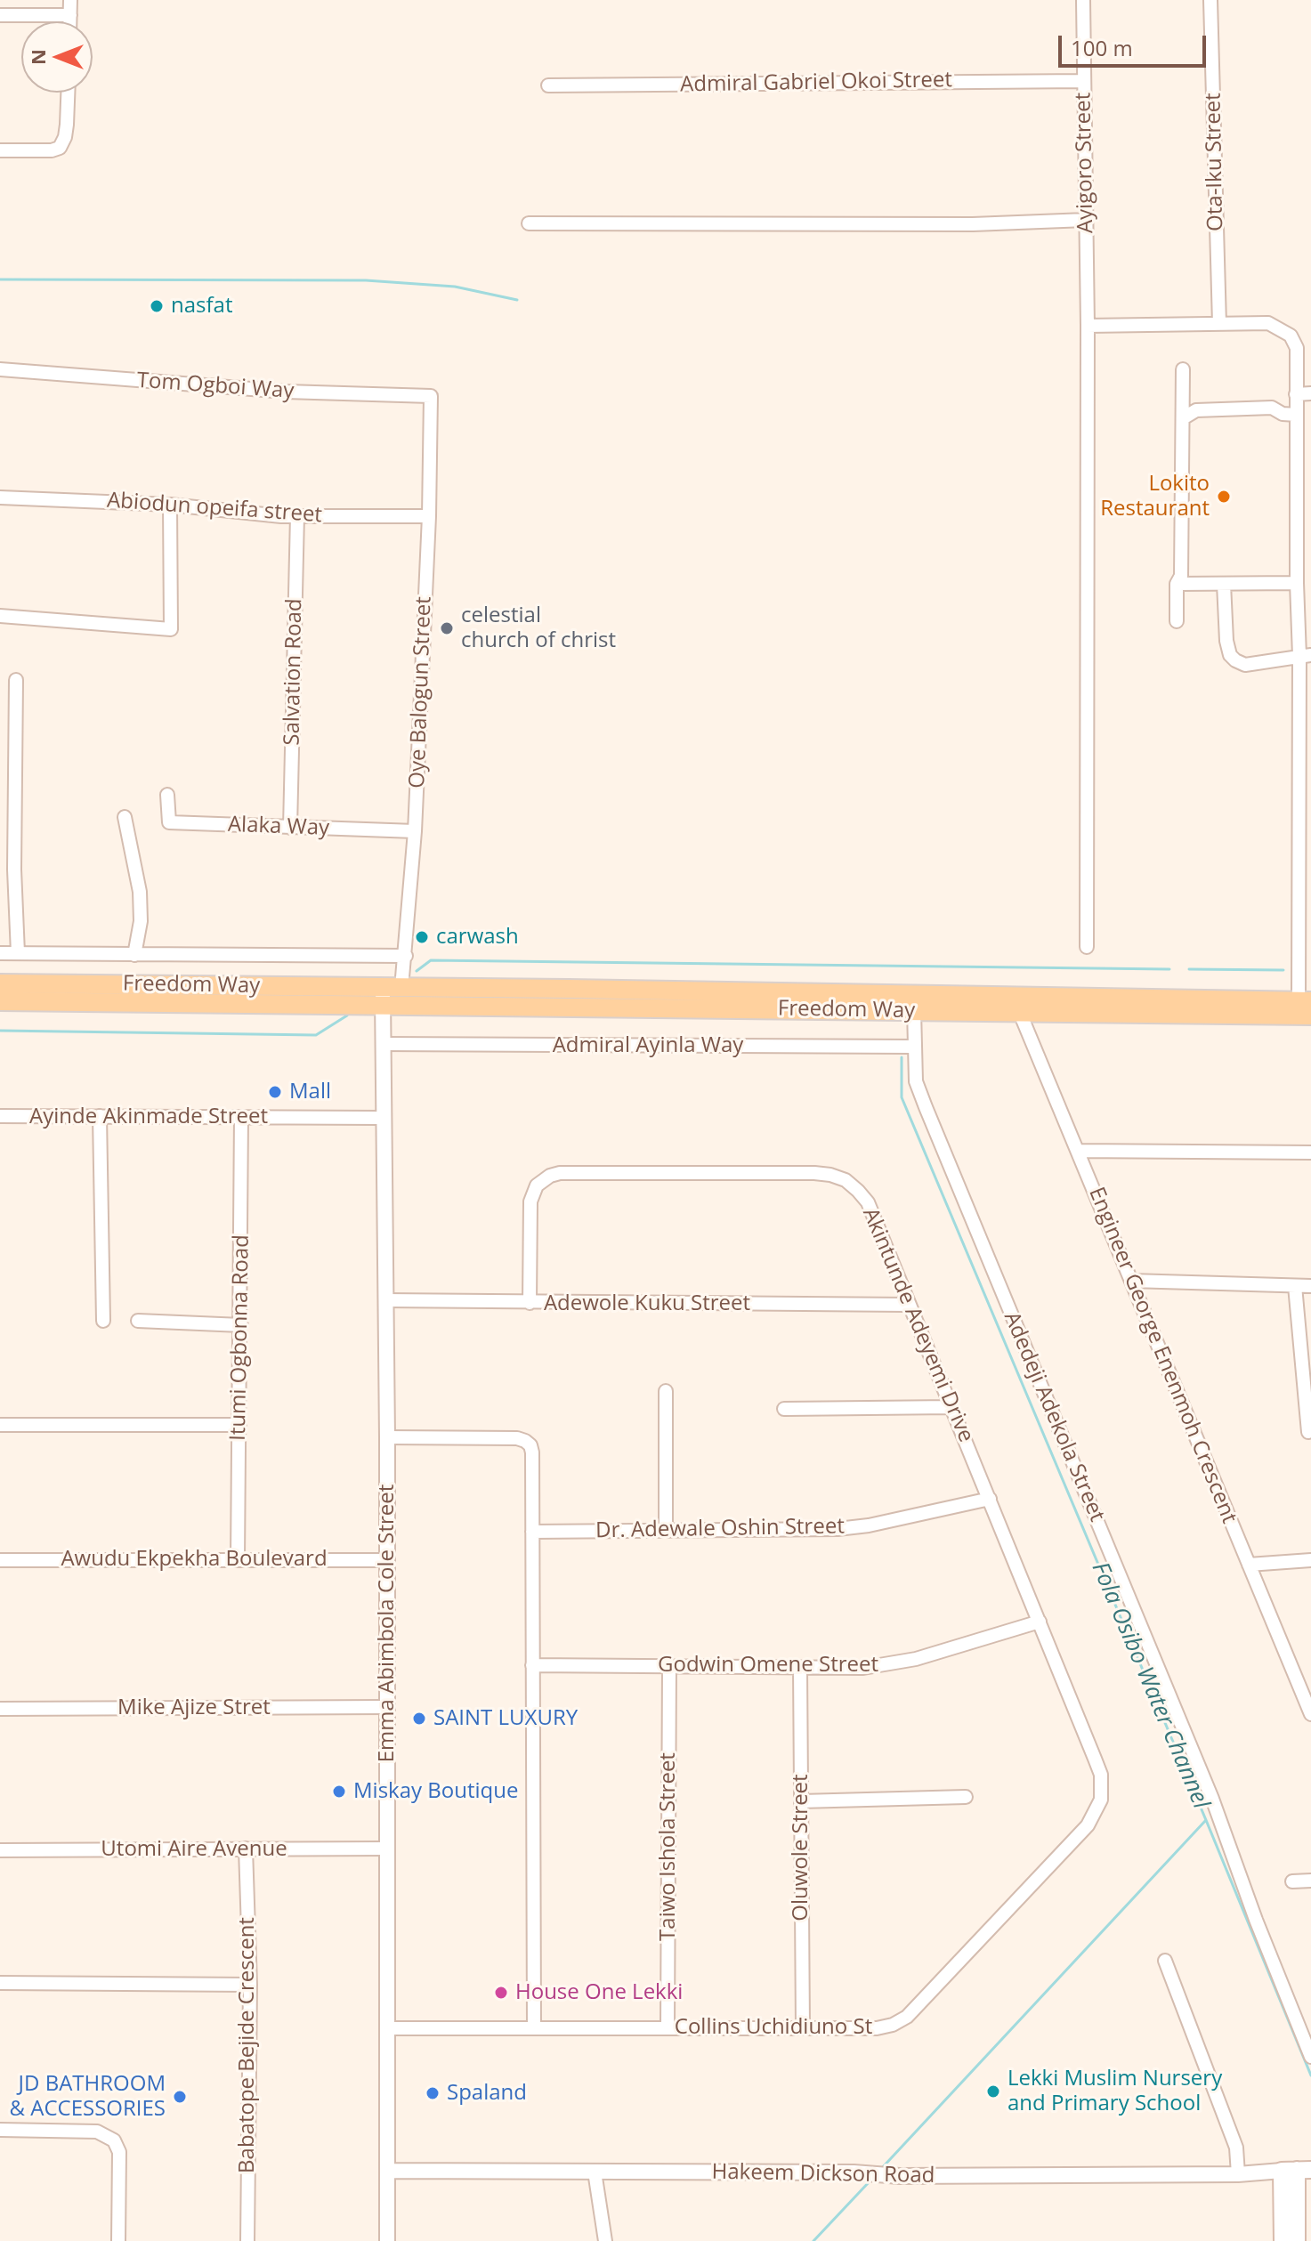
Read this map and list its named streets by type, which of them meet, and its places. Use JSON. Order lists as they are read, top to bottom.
{
  "streets": {
    "main road": ["Freedom Way"],
    "street": [
      "Admiral Gabriel Okoi Street",
      "Ota-Iku Street",
      "Ayigoro Street",
      "Tom Ogboi Way",
      "Abiodun opeifa street",
      "Salvation Road",
      "Oye Balogun Street",
      "Alaka Way",
      "Admiral Ayinla Way",
      "Ayinde Akinmade Street",
      "Adewole Kuku Street",
      "Akintunde Adeyemi Drive",
      "Itumi Ogbonna Road",
      "Engineer George Enenmoh Crescent",
      "Adedeji Adekola Street",
      "Dr. Adewale Oshin Street",
      "Awudu Ekpekha Boulevard",
      "Emma Abimbola Cole Street",
      "Godwin Omene Street",
      "Mike Ajize Stret",
      "Taiwo Ishola Street",
      "Oluwole Street",
      "Utomi Aire Avenue",
      "Collins Uchidiuno St",
      "Babatope Bejide Crescent",
      "Hakeem Dickson Road"
    ]
  },
  "crossings": [
    ["Admiral Gabriel Okoi Street", "Ayigoro Street"],
    ["Tom Ogboi Way", "Oye Balogun Street"],
    ["Abiodun opeifa street", "Salvation Road"],
    ["Abiodun opeifa street", "Oye Balogun Street"],
    ["Salvation Road", "Alaka Way"],
    ["Oye Balogun Street", "Alaka Way"],
    ["Oye Balogun Street", "Freedom Way"],
    ["Oye Balogun Street", "Emma Abimbola Cole Street"],
    ["Freedom Way", "Engineer George Enenmoh Crescent"],
    ["Freedom Way", "Adedeji Adekola Street"],
    ["Freedom Way", "Emma Abimbola Cole Street"],
    ["Admiral Ayinla Way", "Adedeji Adekola Street"],
    ["Admiral Ayinla Way", "Emma Abimbola Cole Street"],
    ["Ayinde Akinmade Street", "Itumi Ogbonna Road"],
    ["Ayinde Akinmade Street", "Emma Abimbola Cole Street"],
    ["Adewole Kuku Street", "Akintunde Adeyemi Drive"],
    ["Adewole Kuku Street", "Emma Abimbola Cole Street"],
    ["Akintunde Adeyemi Drive", "Dr. Adewale Oshin Street"],
    ["Akintunde Adeyemi Drive", "Godwin Omene Street"],
    ["Akintunde Adeyemi Drive", "Collins Uchidiuno St"],
    ["Itumi Ogbonna Road", "Awudu Ekpekha Boulevard"],
    ["Awudu Ekpekha Boulevard", "Emma Abimbola Cole Street"],
    ["Emma Abimbola Cole Street", "Mike Ajize Stret"],
    ["Emma Abimbola Cole Street", "Utomi Aire Avenue"],
    ["Emma Abimbola Cole Street", "Collins Uchidiuno St"],
    ["Emma Abimbola Cole Street", "Hakeem Dickson Road"],
    ["Godwin Omene Street", "Taiwo Ishola Street"],
    ["Godwin Omene Street", "Oluwole Street"],
    ["Taiwo Ishola Street", "Collins Uchidiuno St"],
    ["Oluwole Street", "Collins Uchidiuno St"],
    ["Utomi Aire Avenue", "Babatope Bejide Crescent"]
  ],
  "water": ["Fola Osibo Water Channel"],
  "places": [
    "nasfat",
    "Lokito Restaurant",
    "celestial church of christ",
    "carwash",
    "Mall",
    "SAINT LUXURY",
    "Miskay Boutique",
    "House One Lekki",
    "Lekki Muslim Nursery and Primary School",
    "Spaland",
    "JD BATHROOM & ACCESSORIES"
  ],
  "scale_bar": "100 m",
  "north": "left"
}
